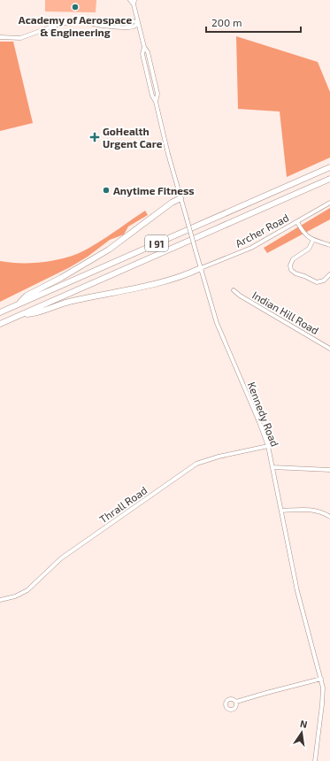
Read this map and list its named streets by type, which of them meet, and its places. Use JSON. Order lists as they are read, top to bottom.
{
  "streets": {
    "highway": ["I 91"],
    "street": [
      "Archer Road",
      "Indian Hill Road",
      "Kennedy Road",
      "Thrall Road"
    ]
  },
  "crossings": [
    ["Archer Road", "Kennedy Road"],
    ["Kennedy Road", "Thrall Road"]
  ],
  "places": {
    "other": ["Academy of Aerospace & Engineering", "Anytime Fitness"],
    "health": ["GoHealth Urgent Care"]
  },
  "scale_bar": "200 m",
  "north": "top"
}
